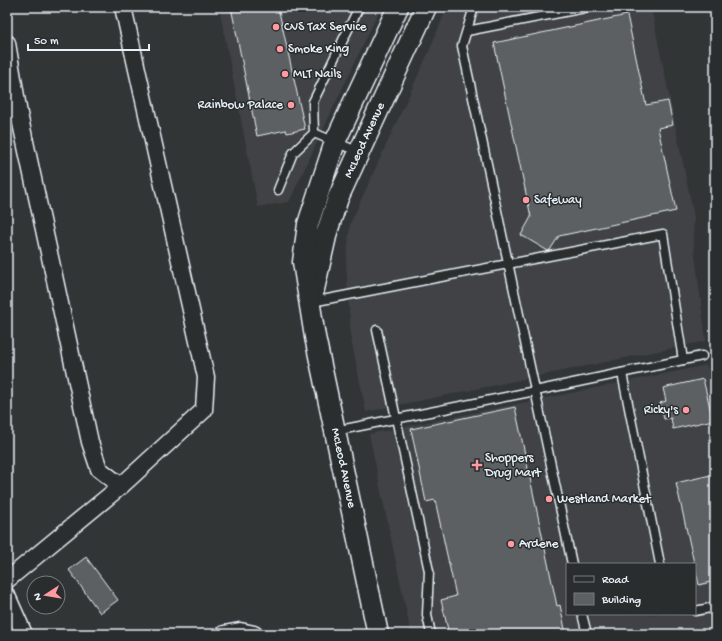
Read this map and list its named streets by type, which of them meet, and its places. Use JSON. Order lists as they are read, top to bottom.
{
  "streets": {
    "street": ["McLeod Avenue"]
  },
  "places": {
    "other": [
      "CVS Tax Service",
      "Smoke King",
      "MLT Nails",
      "Rainbow Palace",
      "Safeway",
      "Ricky's",
      "Westland Market",
      "Ardene"
    ],
    "health": ["Shoppers Drug Mart"]
  },
  "legend": ["Road", "Building"],
  "scale_bar": "50 m",
  "north": "left"
}
